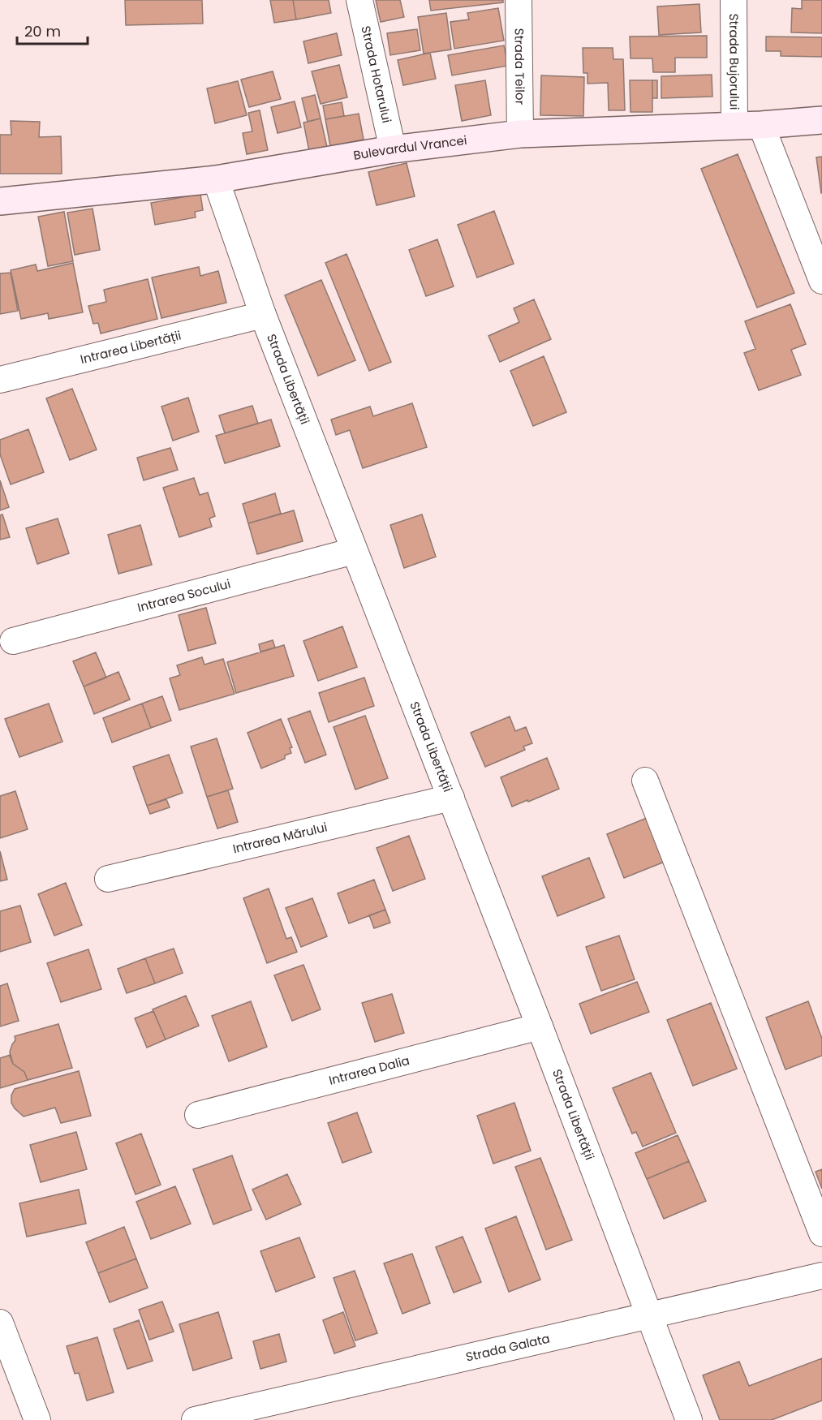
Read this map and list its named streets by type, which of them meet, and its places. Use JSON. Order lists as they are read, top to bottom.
{
  "streets": {
    "street": [
      "Strada Bujorului",
      "Strada Teilor",
      "Strada Hotarului",
      "Bulevardul Vrancei",
      "Intrarea Libertății",
      "Strada Libertății",
      "Intrarea Socului",
      "Intrarea Mărului",
      "Intrarea Dalia",
      "Strada Galata"
    ]
  },
  "crossings": [
    ["Strada Bujorului", "Bulevardul Vrancei"],
    ["Strada Teilor", "Bulevardul Vrancei"],
    ["Strada Hotarului", "Bulevardul Vrancei"],
    ["Bulevardul Vrancei", "Strada Libertății"],
    ["Intrarea Libertății", "Strada Libertății"],
    ["Strada Libertății", "Intrarea Socului"],
    ["Strada Libertății", "Intrarea Mărului"],
    ["Strada Libertății", "Intrarea Dalia"],
    ["Strada Libertății", "Strada Galata"]
  ],
  "scale_bar": "20 m"
}
